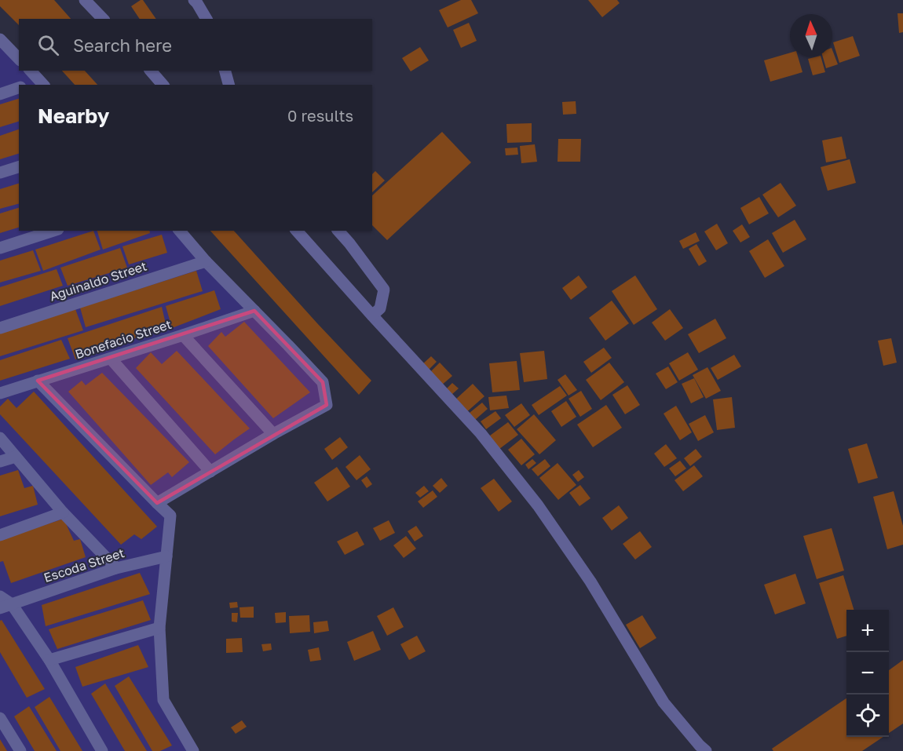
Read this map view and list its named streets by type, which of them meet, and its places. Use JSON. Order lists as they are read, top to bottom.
{
  "streets": {
    "street": ["Aguinaldo Street", "Bonefacio Street", "Escoda Street"]
  },
  "north": "top",
  "page": {
    "search": "Search here",
    "heading": ["Nearby", "0 results"],
    "map_buttons": ["+", "−"]
  }
}
